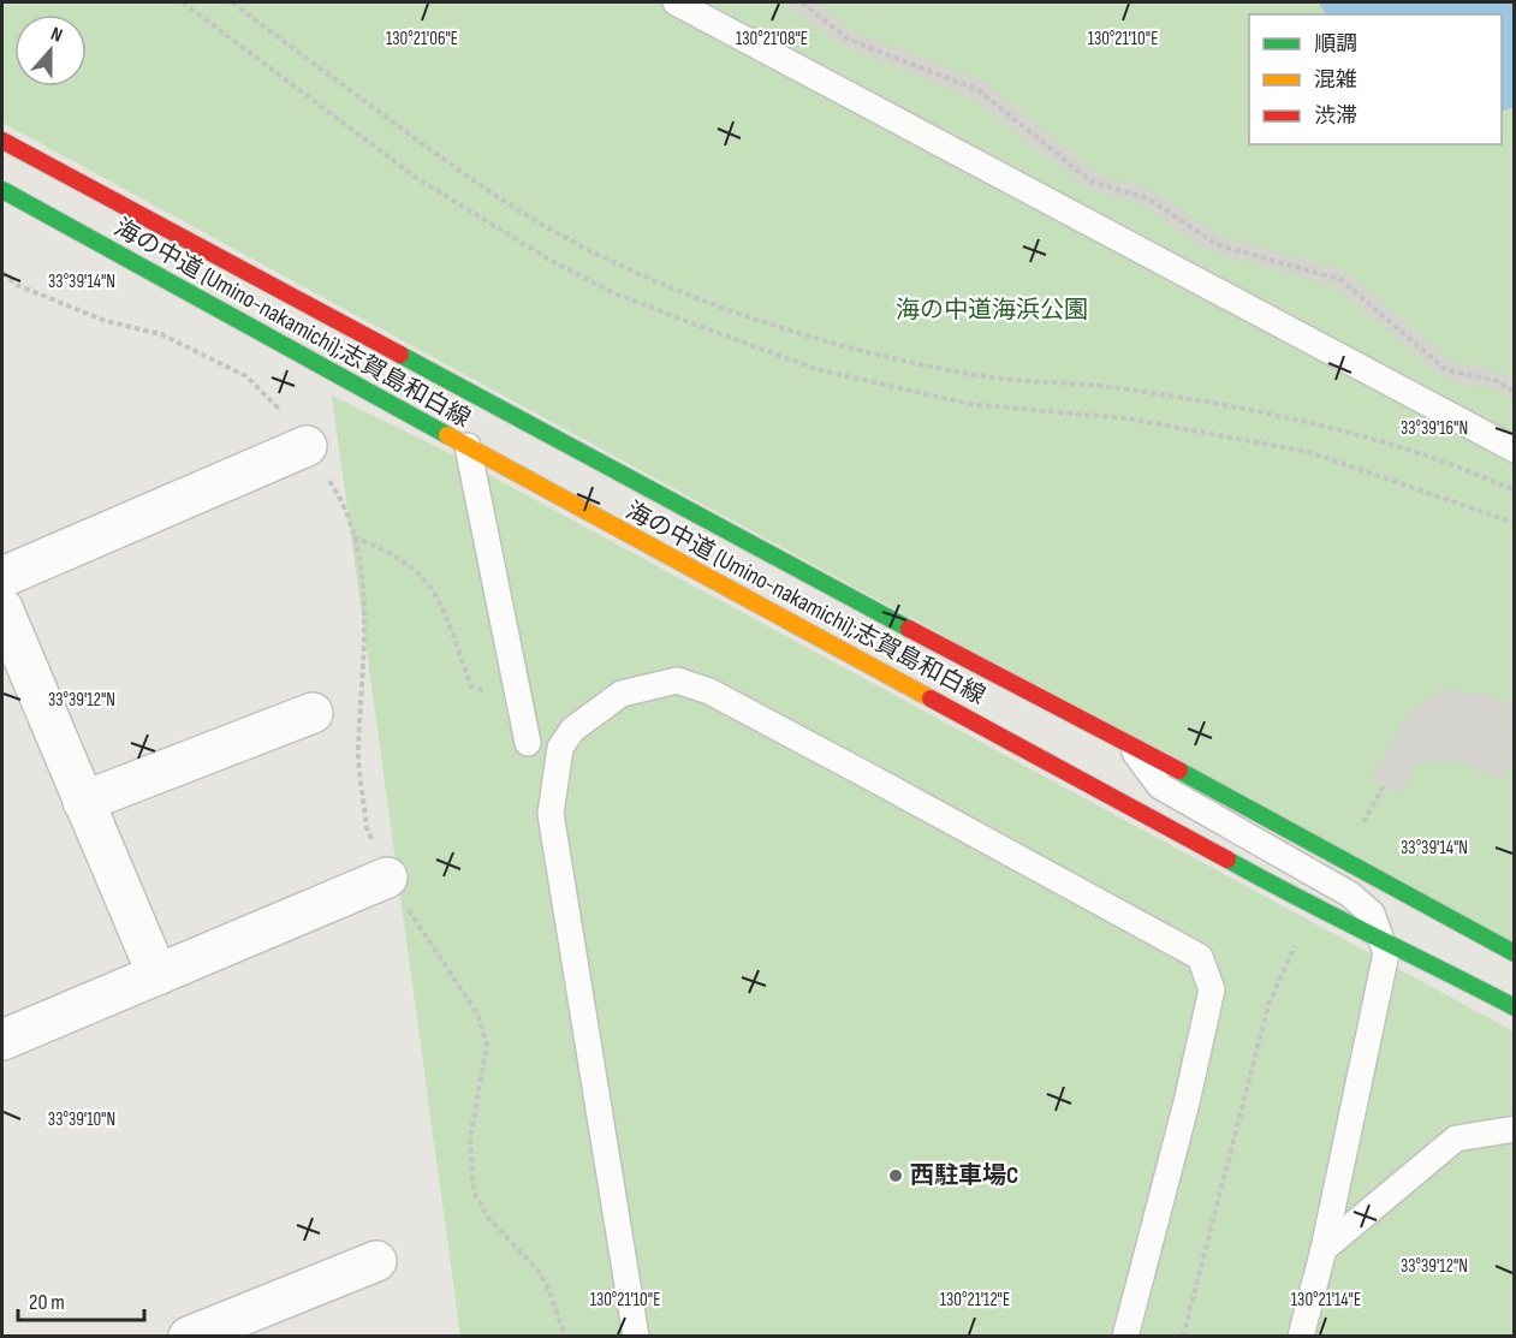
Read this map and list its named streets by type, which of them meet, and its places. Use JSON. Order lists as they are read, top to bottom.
{
  "streets": {
    "main road": ["海の中道 (Umino-nakamichi);志賀島和白線"]
  },
  "parks": ["海の中道海浜公園"],
  "places": ["西駐車場C"],
  "legend": ["順調", "混雑", "渋滞"],
  "scale_bar": "20 m",
  "north": "top",
  "coordinates": [
    "130°21'06\"E",
    "130°21'08\"E",
    "130°21'10\"E",
    "33°39'14\"N",
    "33°39'16\"N",
    "33°39'12\"N",
    "33°39'10\"N",
    "130°21'12\"E",
    "130°21'14\"E"
  ]
}
